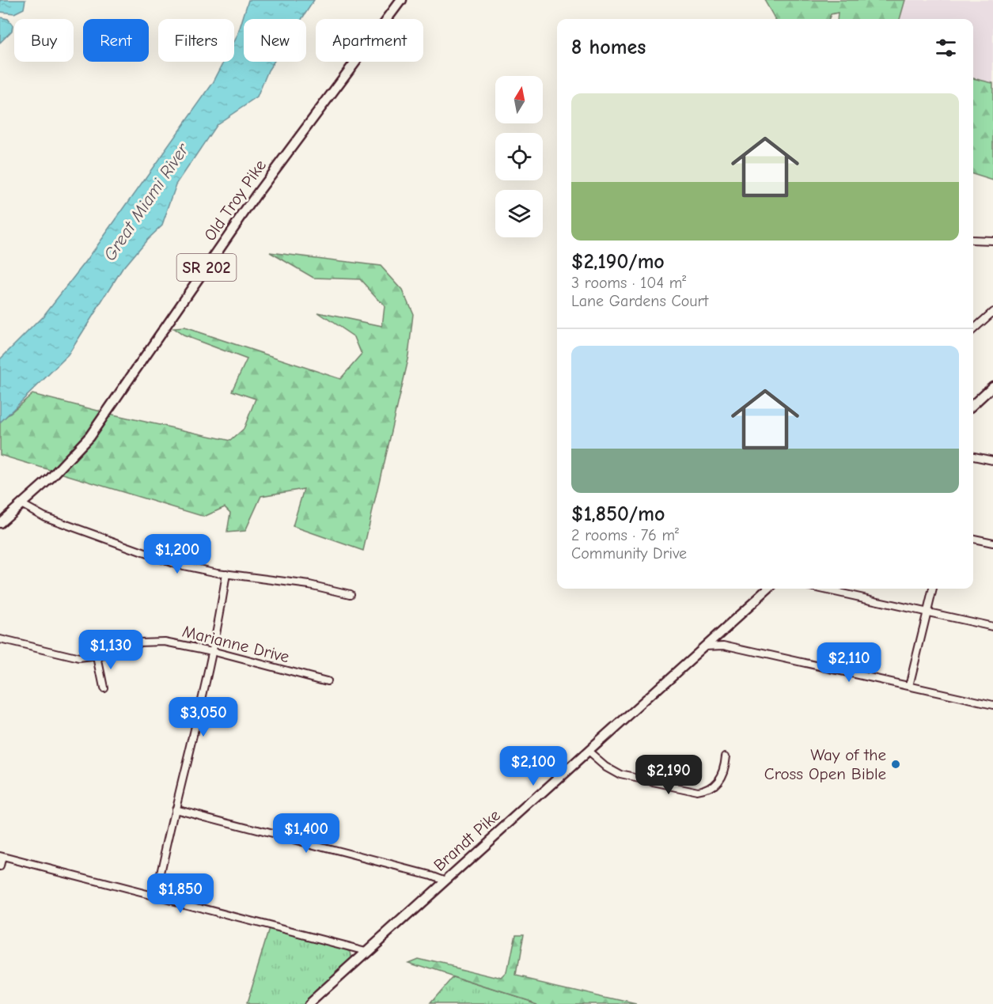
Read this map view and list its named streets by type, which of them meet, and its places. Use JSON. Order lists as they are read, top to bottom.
{
  "streets": {
    "main road": ["Old Troy Pike", "SR 202", "Brandt Pike"],
    "street": ["Marianne Drive"]
  },
  "water": ["Great Miami River"],
  "places": ["Way of the Cross Open Bible"],
  "north": "top",
  "page": {
    "chip": [
      "Buy",
      "Rent",
      "Filters",
      "New",
      "Apartment"
    ],
    "heading": "8 homes",
    "list": [
      {
        "name": "$2,190/mo",
        "note": "3 rooms · 104 m² · Lane Gardens Court"
      },
      {
        "name": "$1,850/mo",
        "note": "2 rooms · 76 m² · Community Drive"
      }
    ],
    "price": [
      "$1,200",
      "$1,130",
      "$2,110",
      "$3,050",
      "$2,100",
      "$2,190",
      "$1,400",
      "$1,850"
    ]
  }
}
